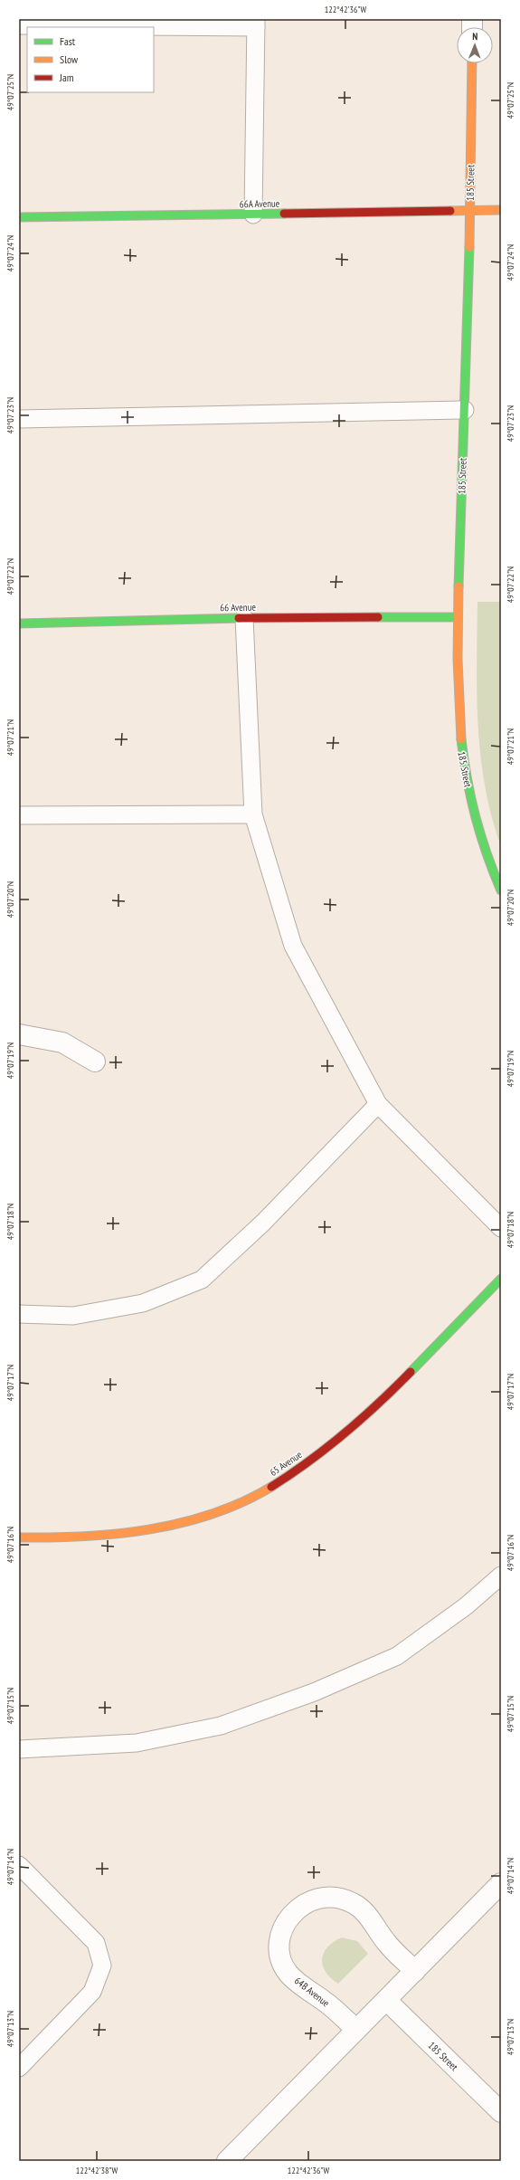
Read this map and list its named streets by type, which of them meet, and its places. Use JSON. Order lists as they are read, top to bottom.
{
  "streets": {
    "street": [
      "185 Street",
      "66A Avenue",
      "66 Avenue",
      "65 Avenue",
      "64B Avenue"
    ]
  },
  "crossings": [
    ["185 Street", "66A Avenue"],
    ["185 Street", "66 Avenue"]
  ],
  "legend": ["Fast", "Slow", "Jam"],
  "north": "top",
  "coordinates": [
    "122°42'36\"W",
    "49°07'25\"N",
    "49°07'24\"N",
    "49°07'23\"N",
    "49°07'22\"N",
    "49°07'21\"N",
    "49°07'20\"N",
    "49°07'19\"N",
    "49°07'18\"N",
    "49°07'17\"N",
    "49°07'16\"N",
    "49°07'15\"N",
    "49°07'14\"N",
    "49°07'13\"N",
    "122°42'38\"W"
  ]
}
